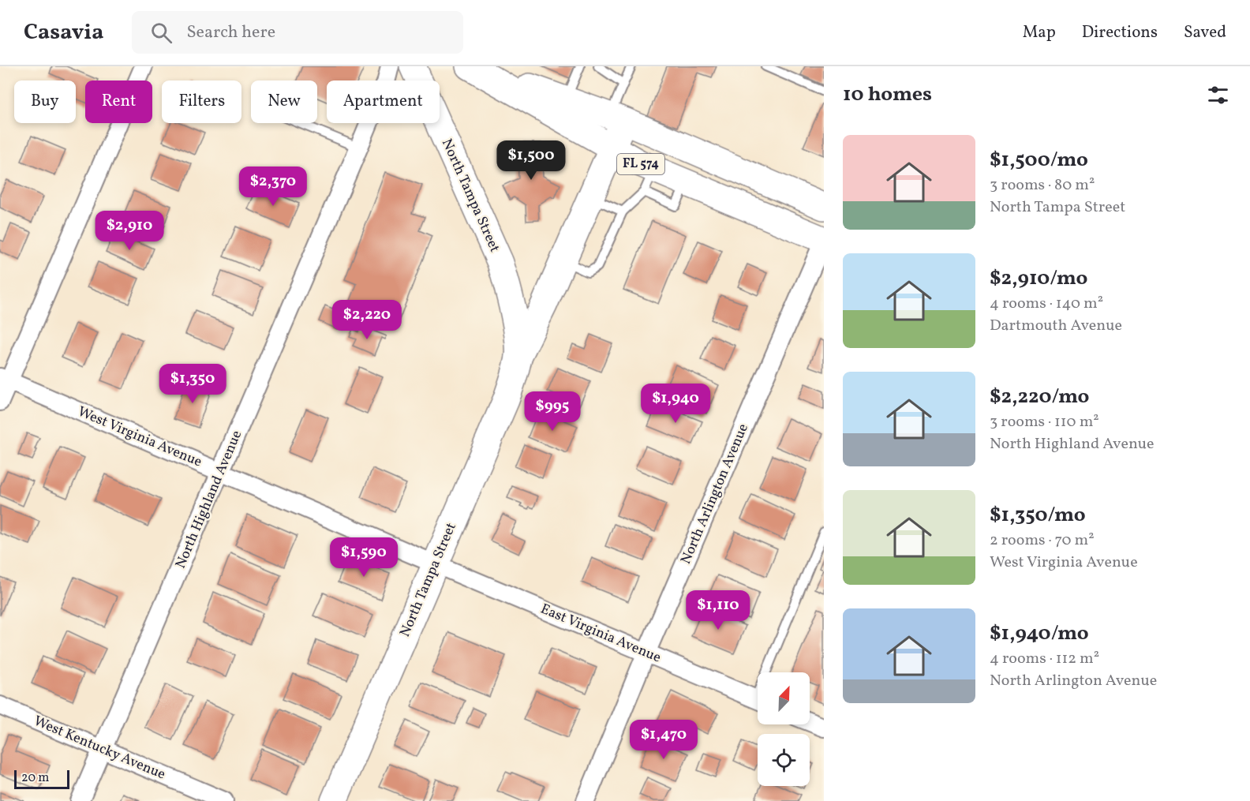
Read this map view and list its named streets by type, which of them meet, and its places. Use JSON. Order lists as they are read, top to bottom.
{
  "streets": {
    "main road": ["FL 574", "North Tampa Street"],
    "street": [
      "West Virginia Avenue",
      "North Arlington Avenue",
      "North Highland Avenue",
      "East Virginia Avenue",
      "West Kentucky Avenue"
    ]
  },
  "crossings": [
    ["FL 574", "North Tampa Street"],
    ["FL 574", "North Arlington Avenue"],
    ["North Tampa Street", "West Virginia Avenue"],
    ["North Tampa Street", "East Virginia Avenue"],
    ["West Virginia Avenue", "North Highland Avenue"],
    ["West Virginia Avenue", "East Virginia Avenue"],
    ["North Arlington Avenue", "East Virginia Avenue"],
    ["North Highland Avenue", "West Kentucky Avenue"]
  ],
  "scale_bar": "20 m",
  "north": "top right",
  "page": {
    "header": "Casavia",
    "search": "Search here",
    "nav": ["Map", "Directions", "Saved"],
    "heading": "10 homes",
    "chip": [
      "Buy",
      "Rent",
      "Filters",
      "New",
      "Apartment"
    ],
    "list": [
      {
        "name": "$1,500/mo",
        "note": "3 rooms · 80 m² · North Tampa Street"
      },
      {
        "name": "$2,910/mo",
        "note": "4 rooms · 140 m² · Dartmouth Avenue"
      },
      {
        "name": "$2,220/mo",
        "note": "3 rooms · 110 m² · North Highland Avenue"
      },
      {
        "name": "$1,350/mo",
        "note": "2 rooms · 70 m² · West Virginia Avenue"
      },
      {
        "name": "$1,940/mo",
        "note": "4 rooms · 112 m² · North Arlington Avenue"
      }
    ],
    "price": [
      "$1,500",
      "$2,370",
      "$2,910",
      "$2,220",
      "$1,350",
      "$1,940",
      "$995",
      "$1,590",
      "$1,110",
      "$1,470"
    ],
    "scale": "20 m"
  }
}
